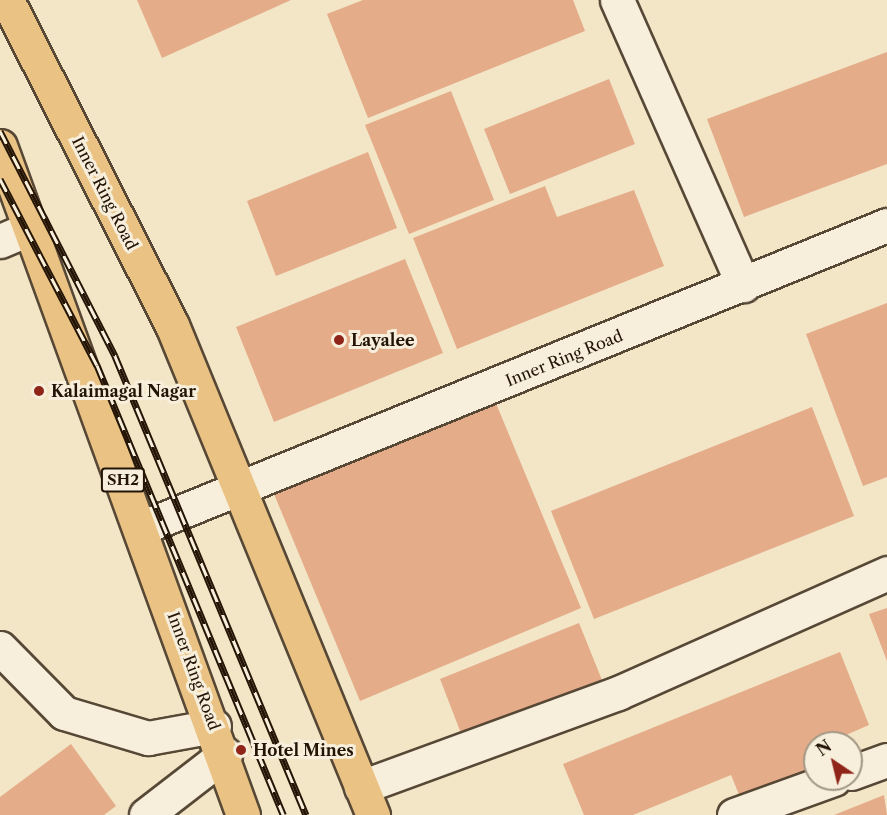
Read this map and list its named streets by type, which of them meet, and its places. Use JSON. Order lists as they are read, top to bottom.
{
  "streets": {
    "main road": ["Inner Ring Road", "SH2"]
  },
  "places": ["Layalee", "Kalaimagal Nagar", "Hotel Mines"],
  "north": "top left"
}
